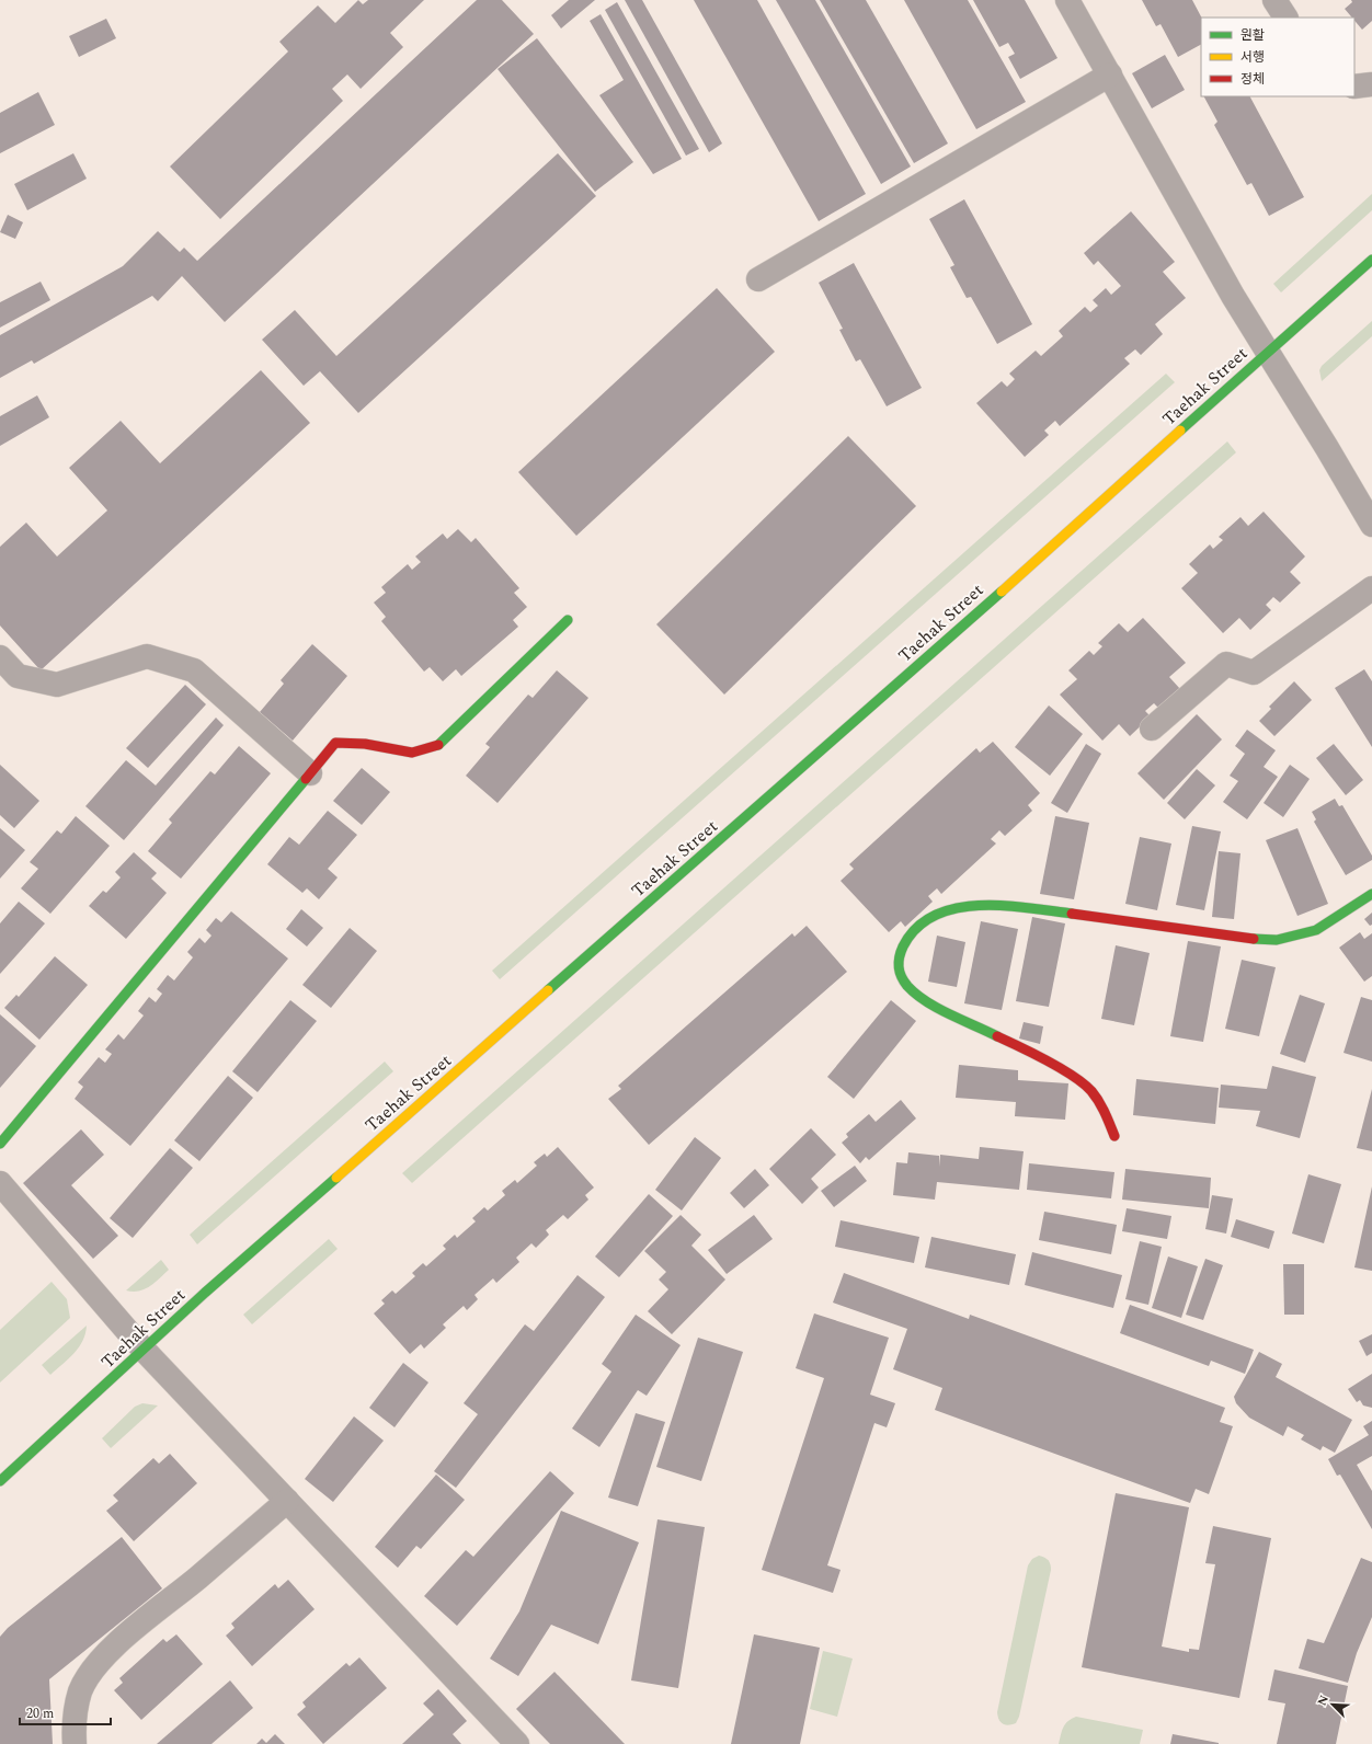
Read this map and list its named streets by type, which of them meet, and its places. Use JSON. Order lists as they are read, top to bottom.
{
  "streets": {
    "main road": ["Taehak Street"]
  },
  "legend": ["원활", "서행", "정체"],
  "scale_bar": "20 m",
  "north": "top left"
}
